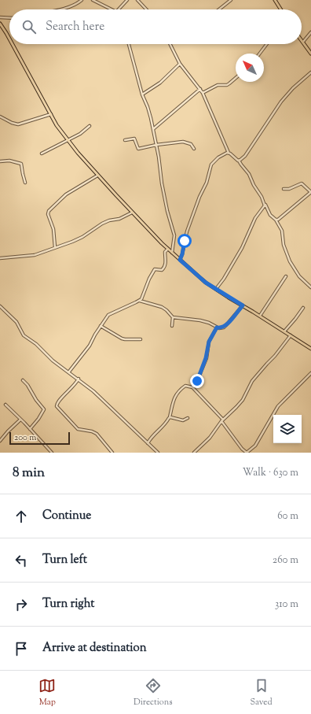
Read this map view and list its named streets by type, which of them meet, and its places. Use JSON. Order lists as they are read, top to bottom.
{
  "scale_bar": "200 m",
  "north": "top left",
  "page": {
    "search": "Search here",
    "scale": "200 m",
    "heading": ["8 min", "Walk · 630 m"],
    "list": [
      ["Continue", "60 m"],
      ["Turn left", "260 m"],
      ["Turn right", "310 m"],
      "Arrive at destination"
    ],
    "nav": ["Map", "Directions", "Saved"]
  }
}
